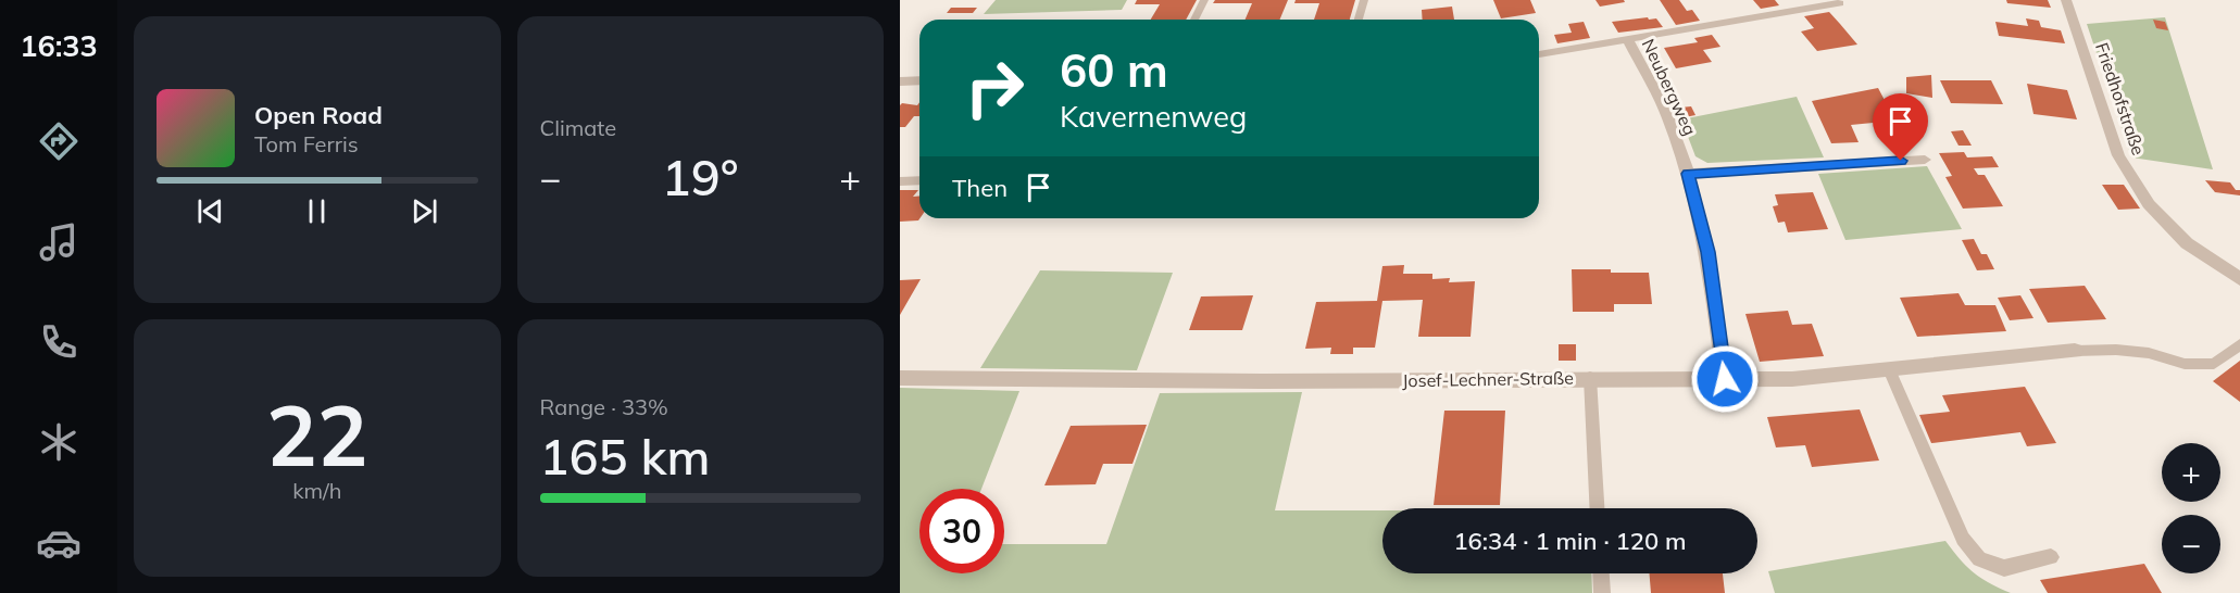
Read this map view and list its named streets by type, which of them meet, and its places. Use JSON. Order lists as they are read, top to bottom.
{
  "streets": {
    "street": ["Neubergweg", "Friedhofstraße", "Josef-Lechner-Straße"]
  },
  "crossings": [
    ["Neubergweg", "Josef-Lechner-Straße"]
  ],
  "page": {
    "tabs": "16:33",
    "tile": [
      "Climate",
      ["22", "km/h"],
      ["Range · 33%", "165 km"]
    ],
    "turn": ["60 m", "Kavernenweg"],
    "song": ["Open Road", "Tom Ferris"],
    "heat": ["−", "19°", "+"],
    "then": "Then",
    "map_buttons": ["+", "−"],
    "limit": "30",
    "trip": "16:34 · 1 min · 120 m"
  }
}
